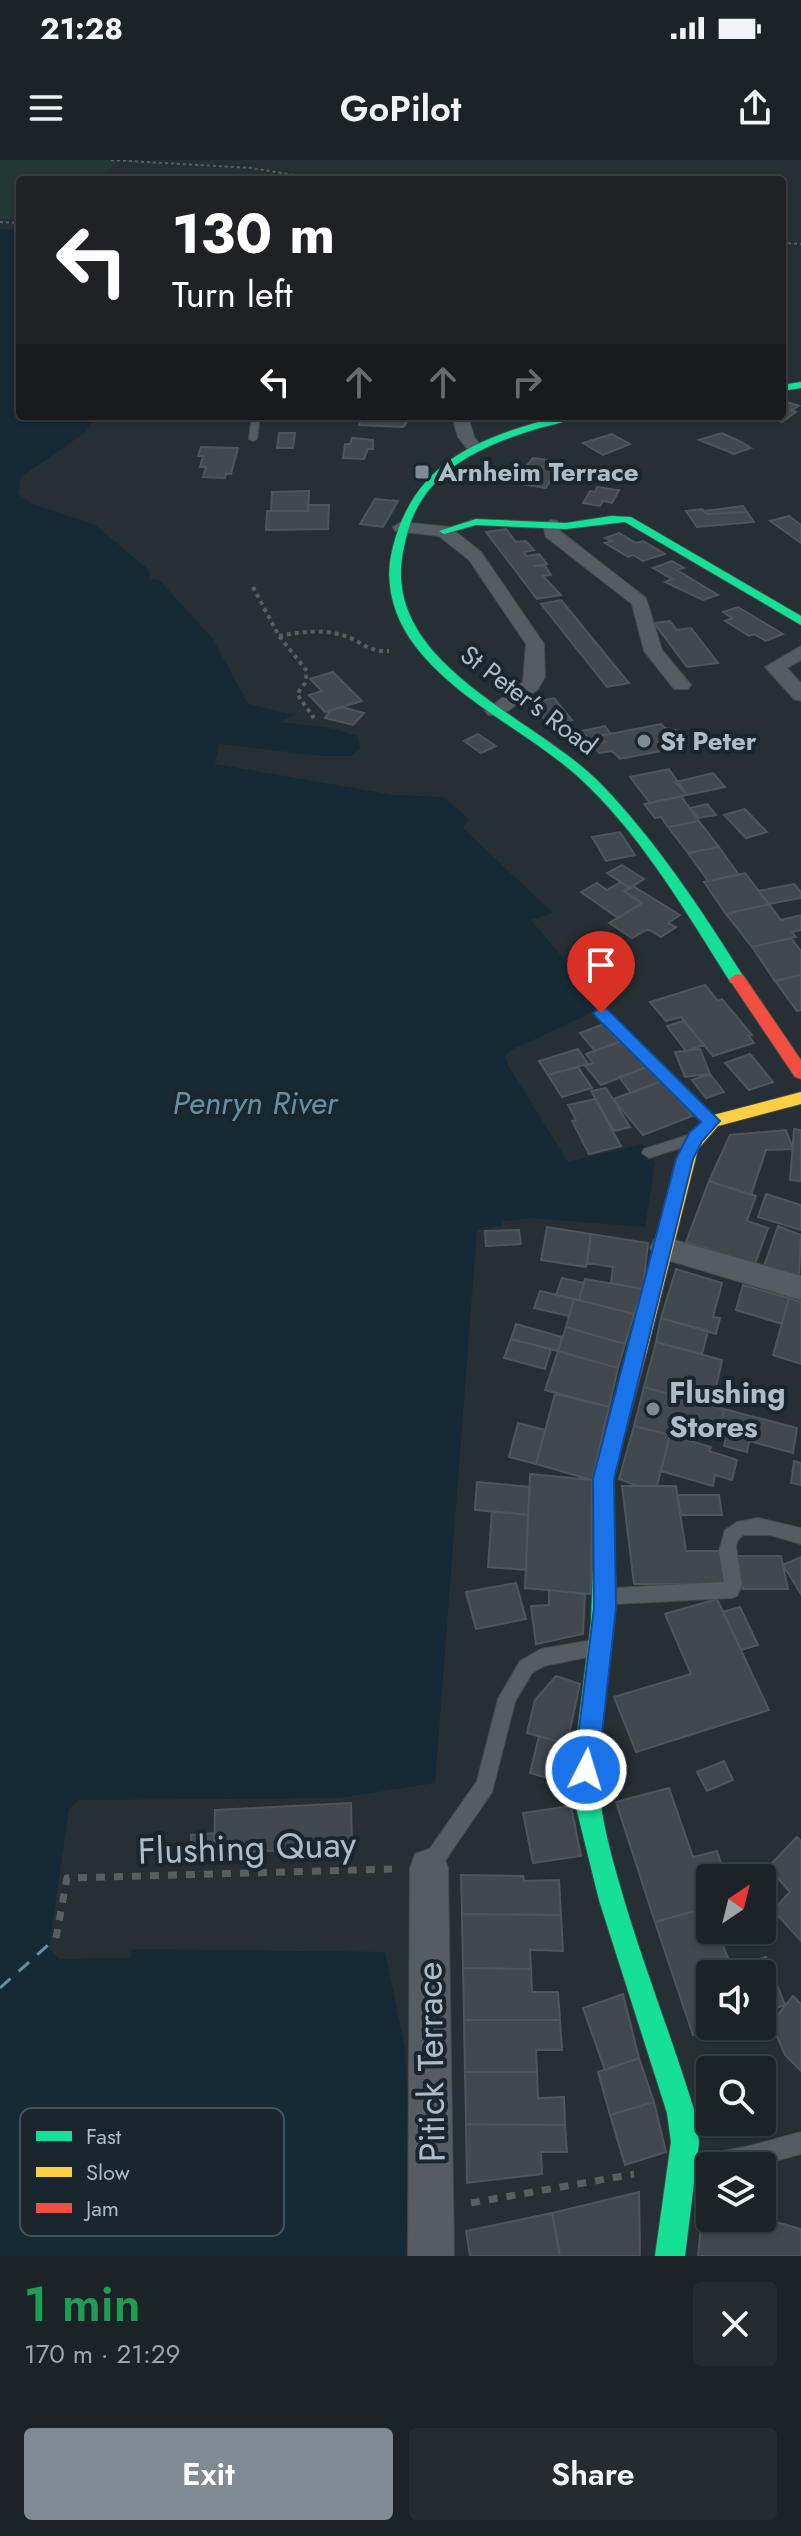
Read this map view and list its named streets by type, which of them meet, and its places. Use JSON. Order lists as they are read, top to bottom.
{
  "streets": {
    "street": ["St Peter's Road", "Pitick Terrace"],
    "path": ["Flushing Quay"]
  },
  "crossings": [
    ["Flushing Quay", "Pitick Terrace"]
  ],
  "water": ["Penryn River"],
  "places": {
    "transit": ["Arnheim Terrace"],
    "other": ["St Peter", "Flushing Stores"]
  },
  "legend": ["Fast", "Slow", "Jam"],
  "north": "top right",
  "page": {
    "status": "21:28",
    "header": "GoPilot",
    "turn": ["130 m", "Turn left"],
    "heading": ["1 min", "170 m · 21:29"],
    "buttons": ["Exit", "Share"]
  }
}
